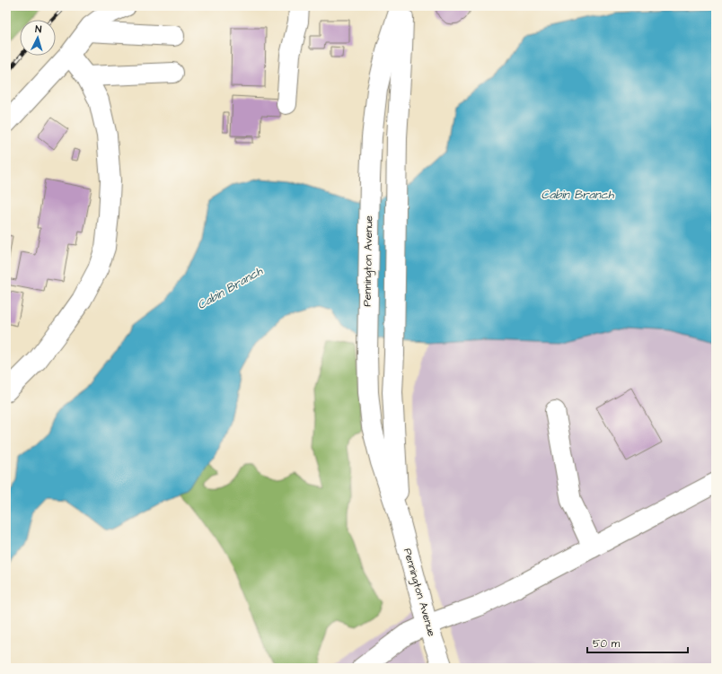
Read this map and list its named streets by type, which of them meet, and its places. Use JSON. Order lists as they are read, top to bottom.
{
  "streets": {
    "main road": ["Pennington Avenue"]
  },
  "water": ["Cabin Branch"],
  "scale_bar": "50 m",
  "north": "top"
}
